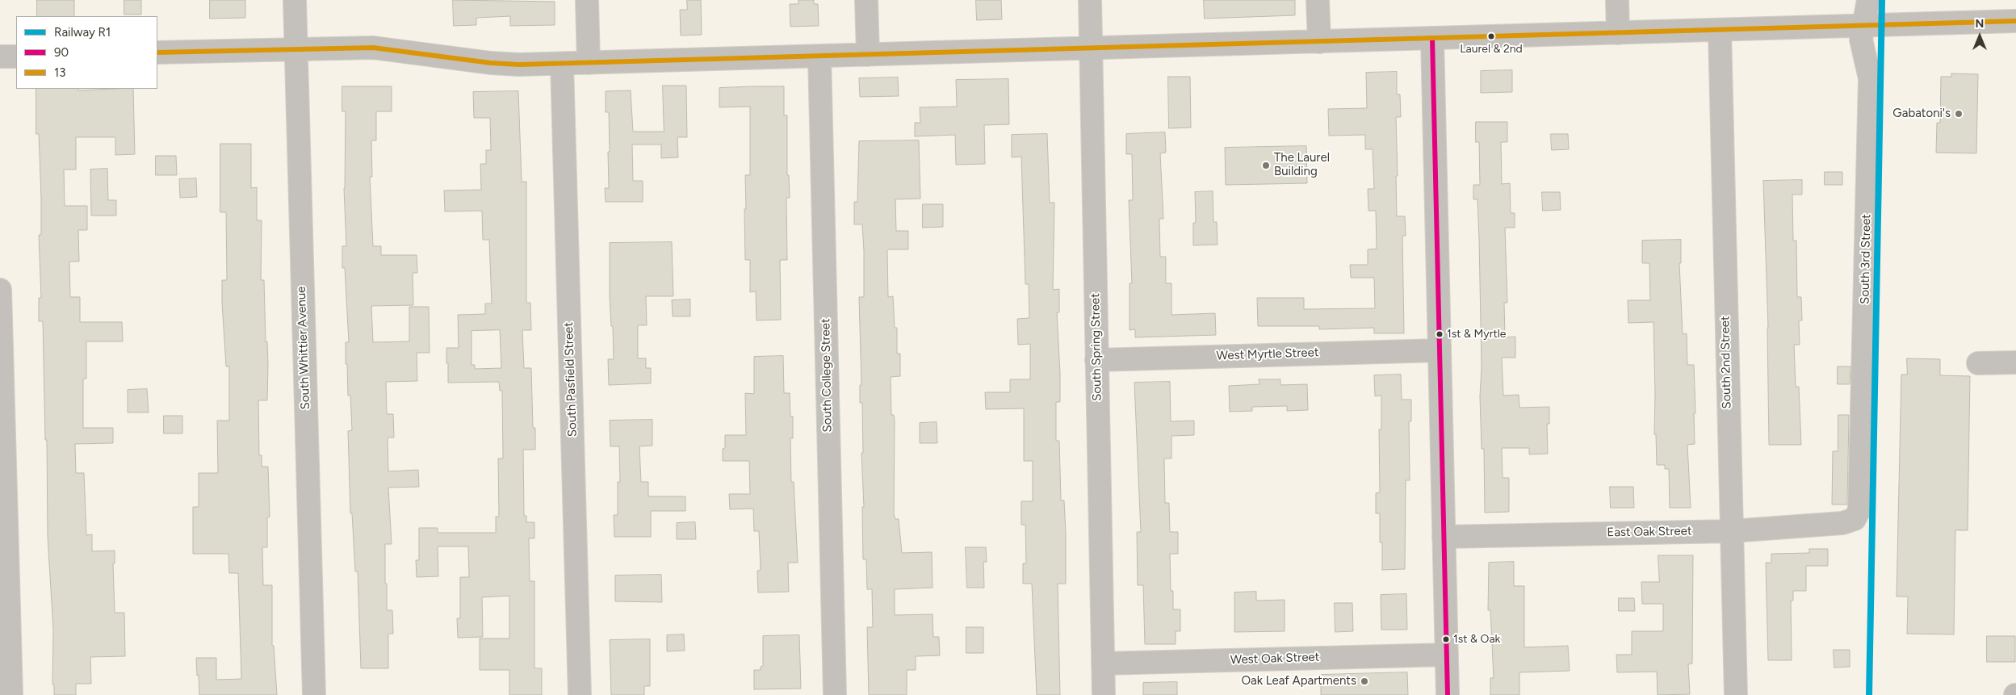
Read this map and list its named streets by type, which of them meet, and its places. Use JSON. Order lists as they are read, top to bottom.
{
  "streets": {
    "street": [
      "South 3rd Street",
      "South Spring Street",
      "South Whittier Avenue",
      "West Myrtle Street",
      "South 2nd Street",
      "South College Street",
      "South Pasfield Street",
      "East Oak Street",
      "West Oak Street"
    ]
  },
  "crossings": [
    ["South 3rd Street", "East Oak Street"],
    ["South Spring Street", "West Myrtle Street"],
    ["South Spring Street", "West Oak Street"],
    ["South 2nd Street", "East Oak Street"]
  ],
  "places": [
    "Laurel & 2nd",
    "Gabatoni's",
    "The Laurel Building",
    "1st & Myrtle",
    "1st & Oak",
    "Oak Leaf Apartments"
  ],
  "lines": ["rail line R1", "transit line 13", "transit line 90"],
  "legend": ["Railway R1", "90", "13"],
  "north": "top"
}
